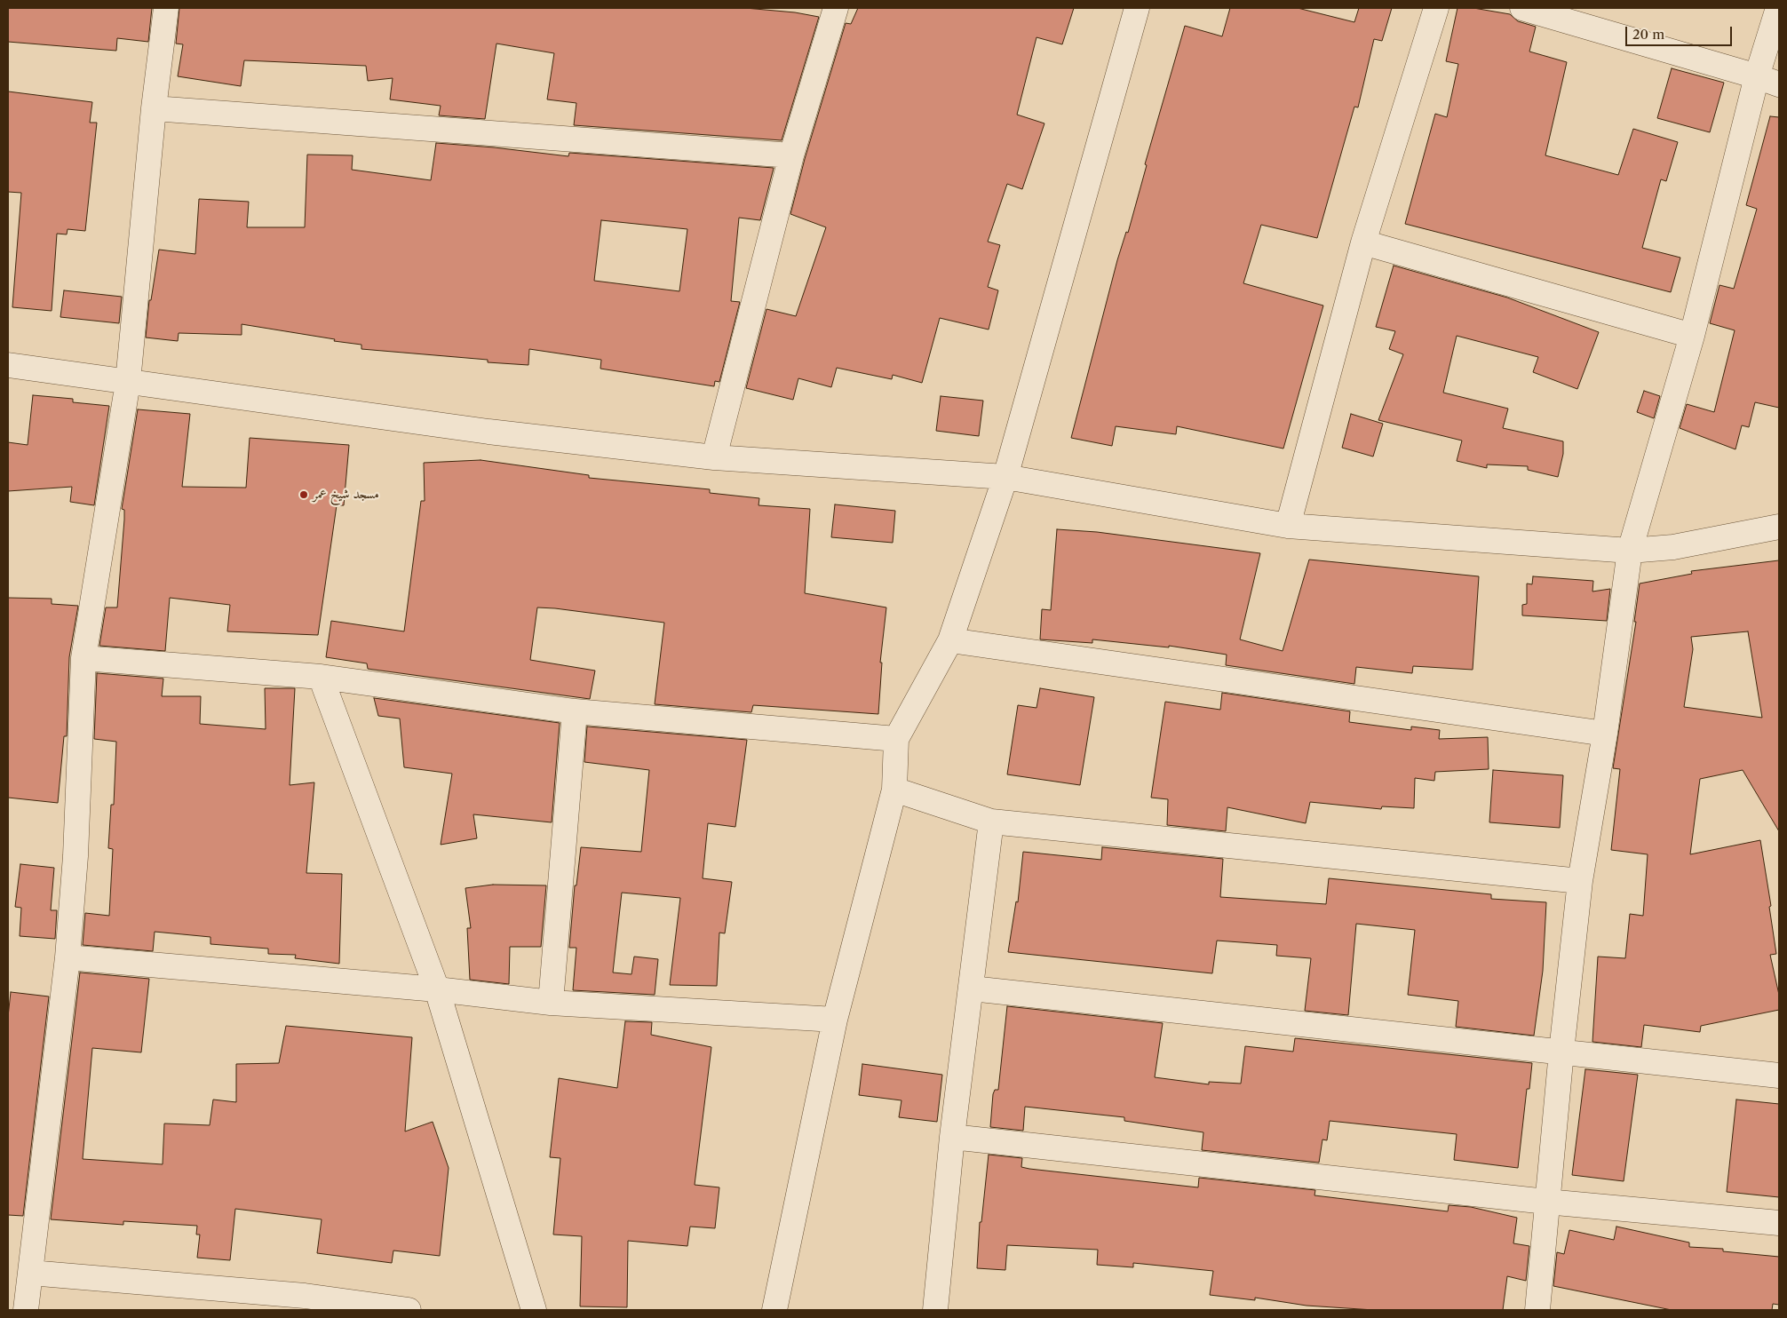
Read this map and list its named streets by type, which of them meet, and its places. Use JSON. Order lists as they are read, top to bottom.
{
  "places": ["مسجد شيخ عمر"],
  "scale_bar": "20 m"
}
